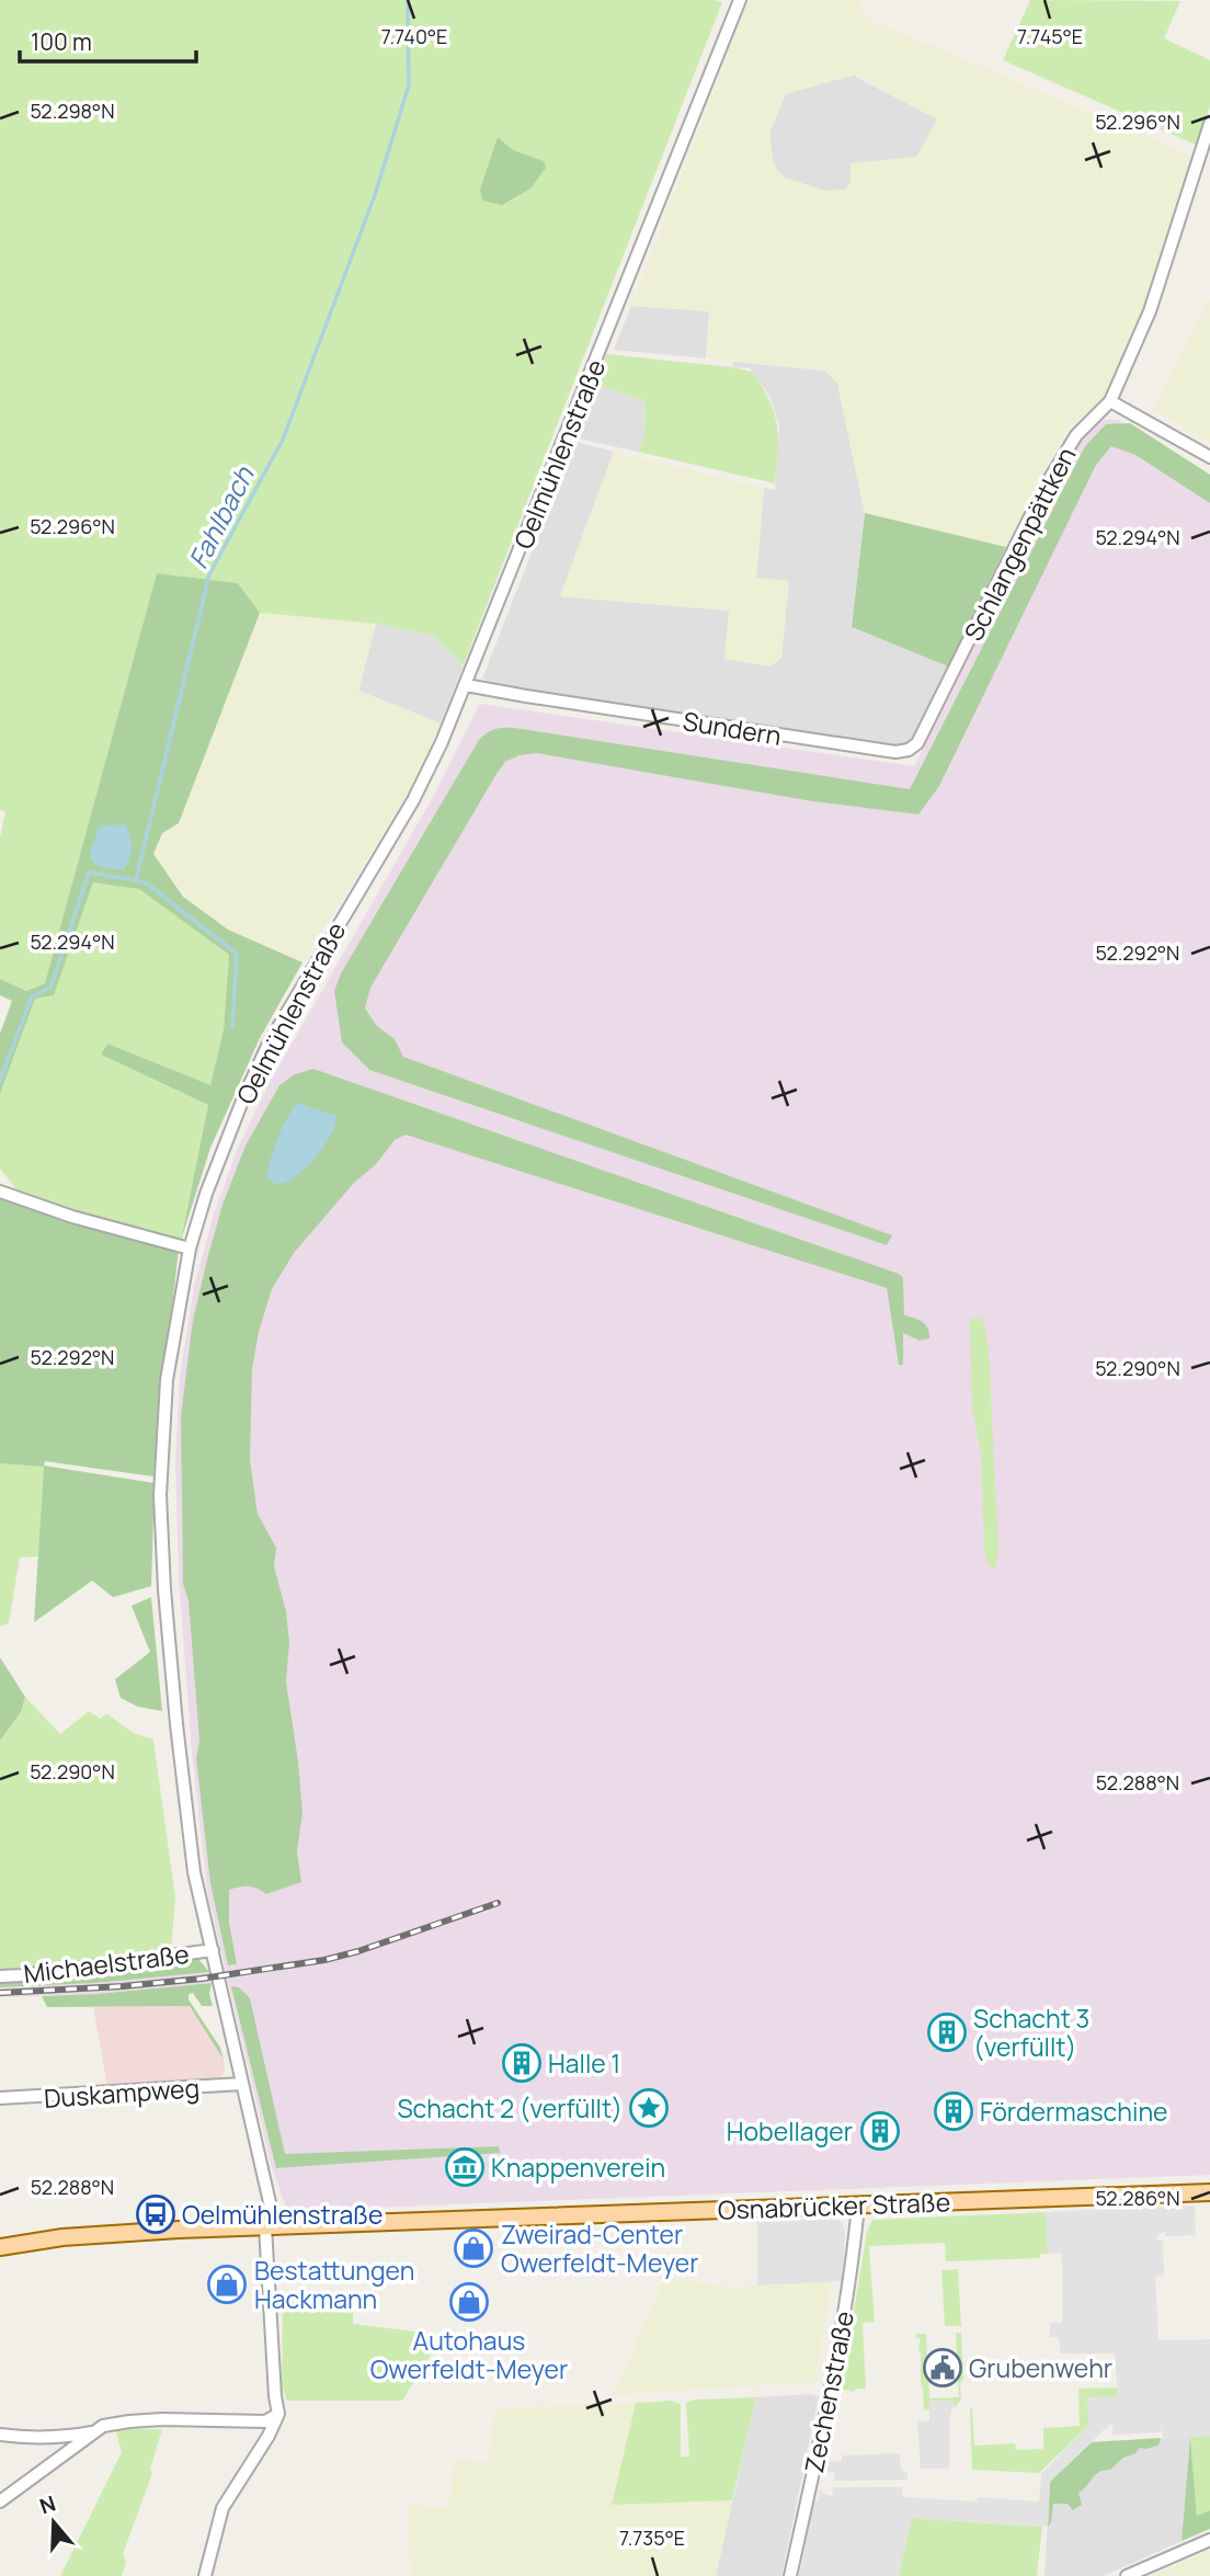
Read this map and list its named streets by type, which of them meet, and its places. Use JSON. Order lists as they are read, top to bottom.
{
  "streets": {
    "main road": ["Osnabrücker Straße"],
    "street": [
      "Oelmühlenstraße",
      "Schlangenpättken",
      "Sundern",
      "Michaelstraße",
      "Duskampweg",
      "Zechenstraße"
    ]
  },
  "crossings": [
    ["Oelmühlenstraße", "Sundern"],
    ["Oelmühlenstraße", "Michaelstraße"],
    ["Oelmühlenstraße", "Duskampweg"],
    ["Oelmühlenstraße", "Osnabrücker Straße"],
    ["Schlangenpättken", "Sundern"],
    ["Osnabrücker Straße", "Zechenstraße"]
  ],
  "water": ["Fahlbach"],
  "places": {
    "building": [
      "Schacht 3 (verfüllt)",
      "Halle 1",
      "Fördermaschine",
      "Hobellager"
    ],
    "place": ["Schacht 2 (verfüllt)"],
    "museum": ["Knappenverein"],
    "bus stop": ["Oelmühlenstraße"],
    "shop": ["Zweirad-Center Owerfeldt-Meyer", "Bestattungen Hackmann", "Autohaus Owerfeldt-Meyer"],
    "public building": ["Grubenwehr"]
  },
  "scale_bar": "100 m",
  "north": "top",
  "coordinates": [
    "7.740°E",
    "7.745°E",
    "52.298°N",
    "52.296°N",
    "52.294°N",
    "52.292°N",
    "52.290°N",
    "52.288°N",
    "52.286°N",
    "7.735°E"
  ]
}
